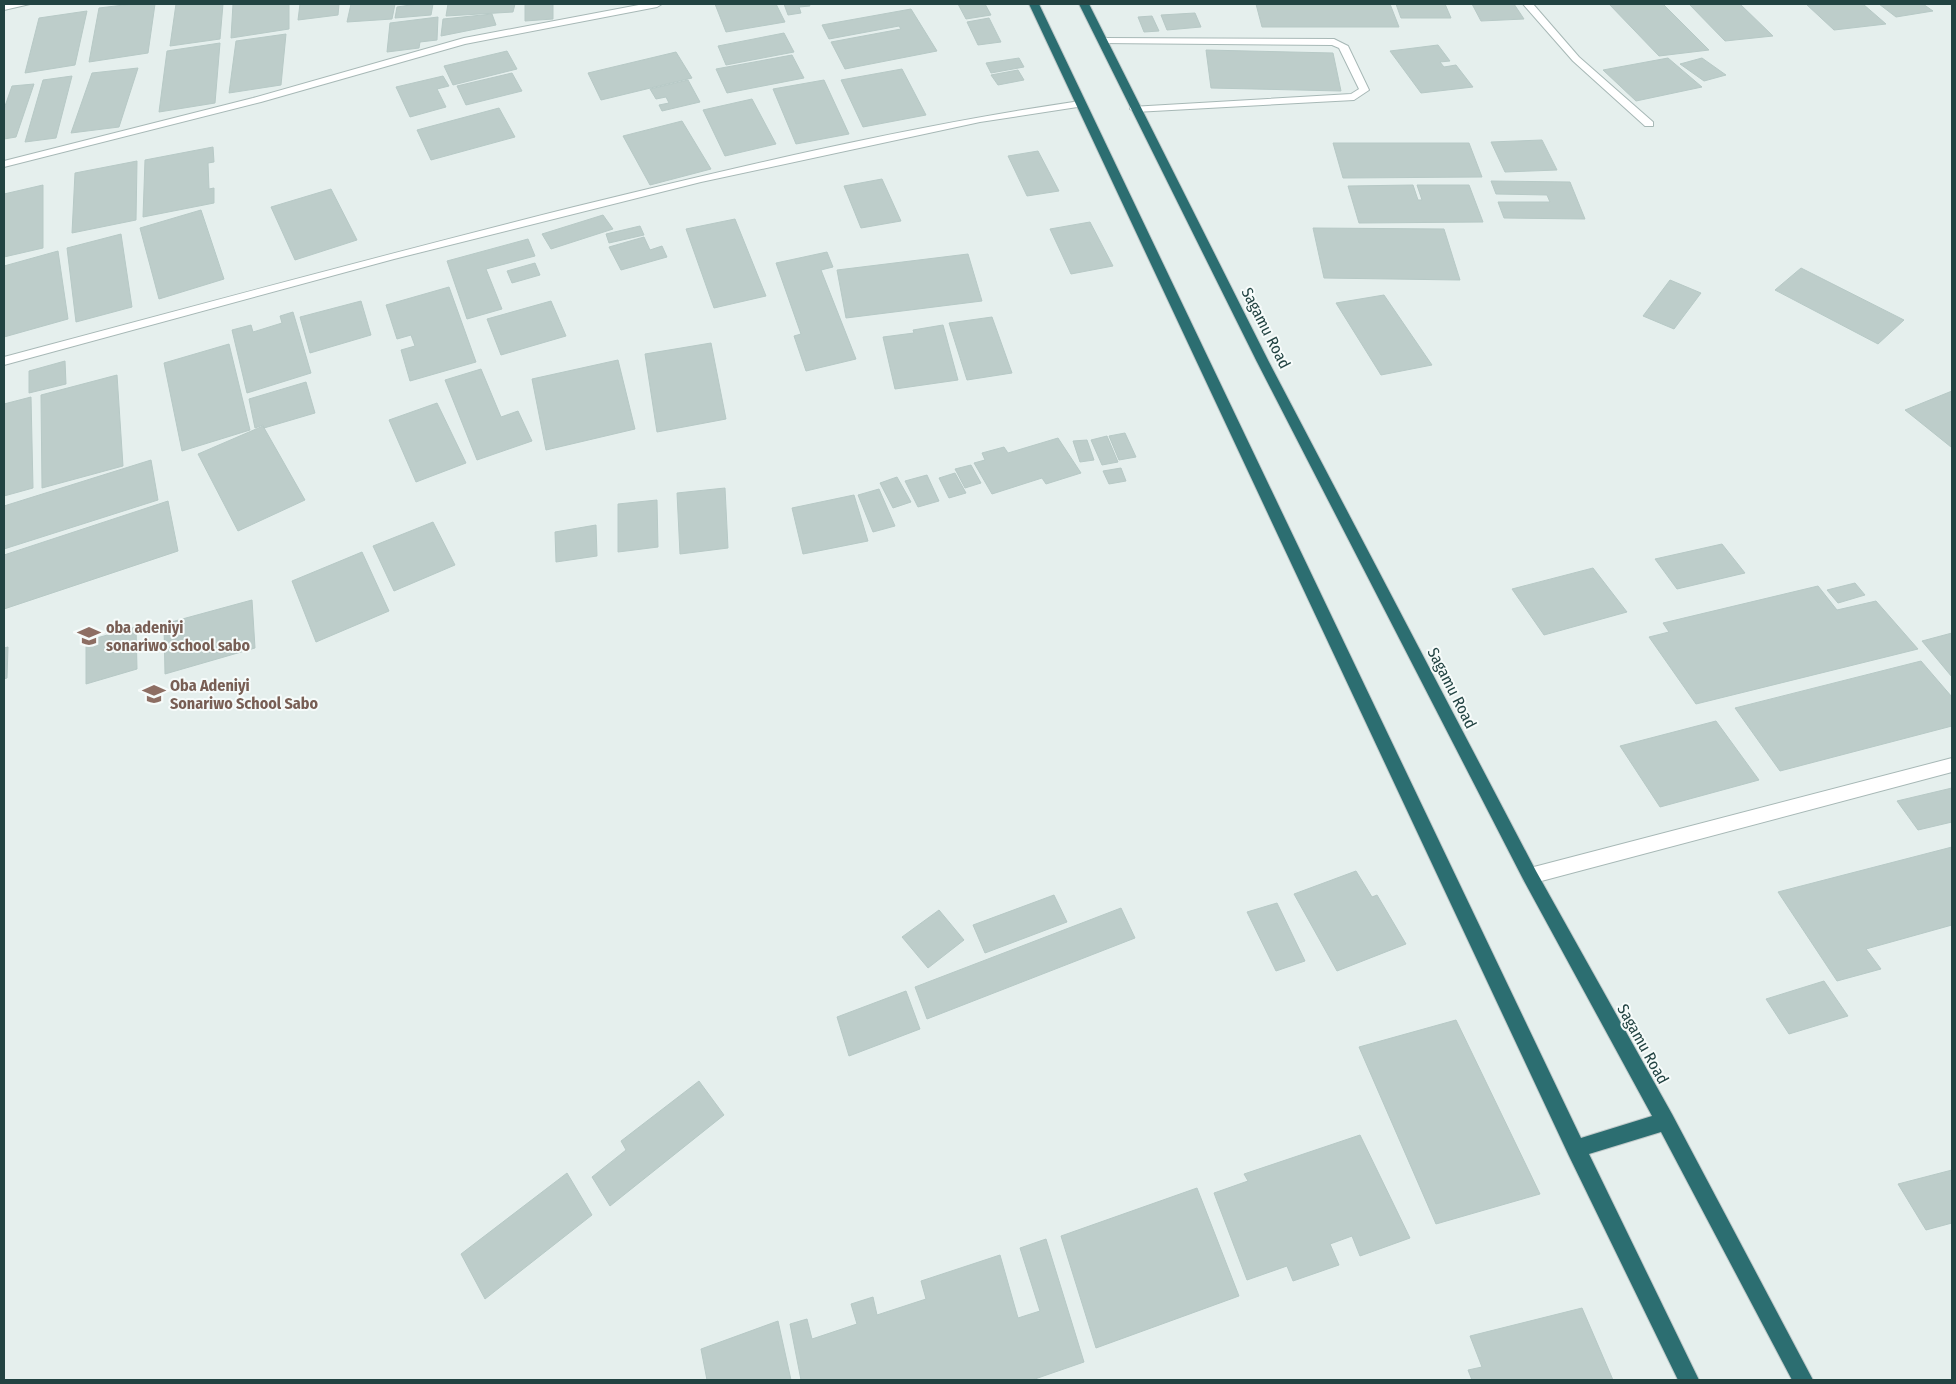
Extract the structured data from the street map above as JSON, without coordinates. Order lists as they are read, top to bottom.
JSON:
{
  "streets": {
    "highway": ["Sagamu Road"]
  },
  "places": {
    "school or university": ["oba adeniyi sonariwo school sabo", "Oba Adeniyi Sonariwo School Sabo"]
  }
}
